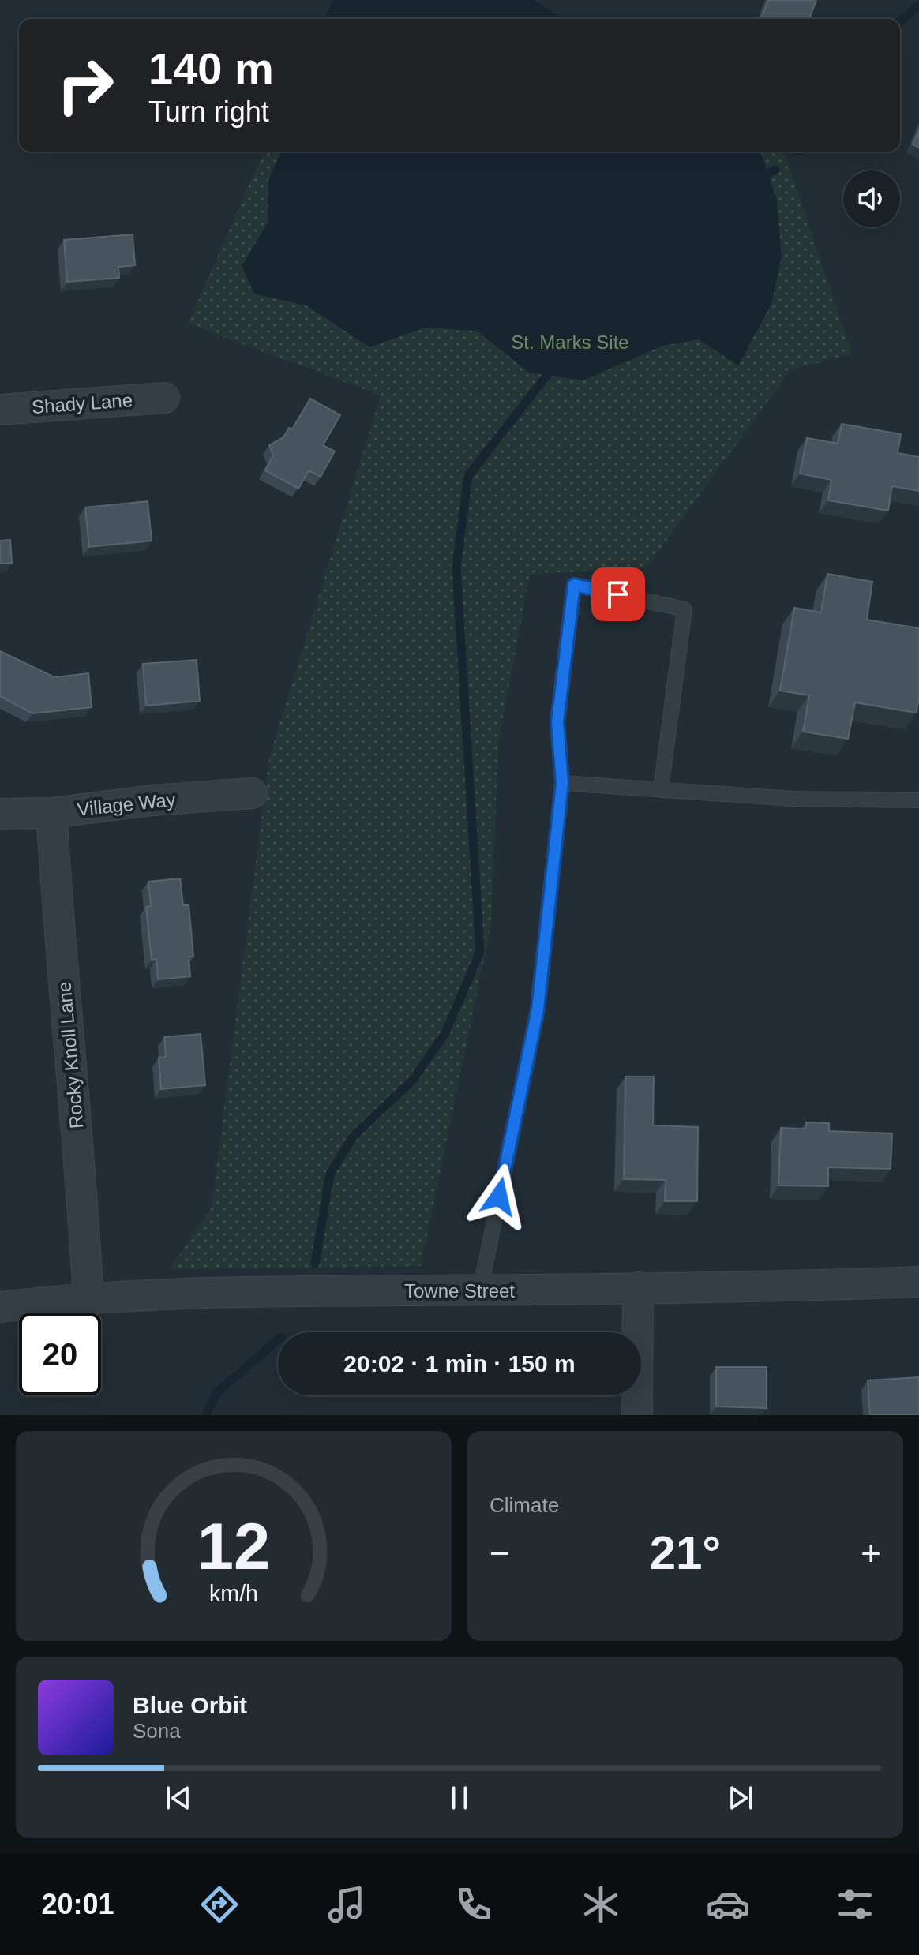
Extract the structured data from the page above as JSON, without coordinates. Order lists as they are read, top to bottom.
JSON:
{
  "streets": {
    "street": [
      "Shady Lane",
      "Village Way",
      "Rocky Knoll Lane",
      "Towne Street"
    ]
  },
  "crossings": [
    ["Village Way", "Rocky Knoll Lane"],
    ["Rocky Knoll Lane", "Towne Street"]
  ],
  "parks": ["St. Marks Site"],
  "page": {
    "turn": ["140 m", "Turn right"],
    "limit": "20",
    "trip": "20:02 · 1 min · 150 m",
    "tile": "Climate",
    "heat": ["−", "21°", "+"],
    "song": ["Blue Orbit", "Sona"],
    "tabs": "20:01",
    "gauge": ["12", "km/h"]
  }
}
